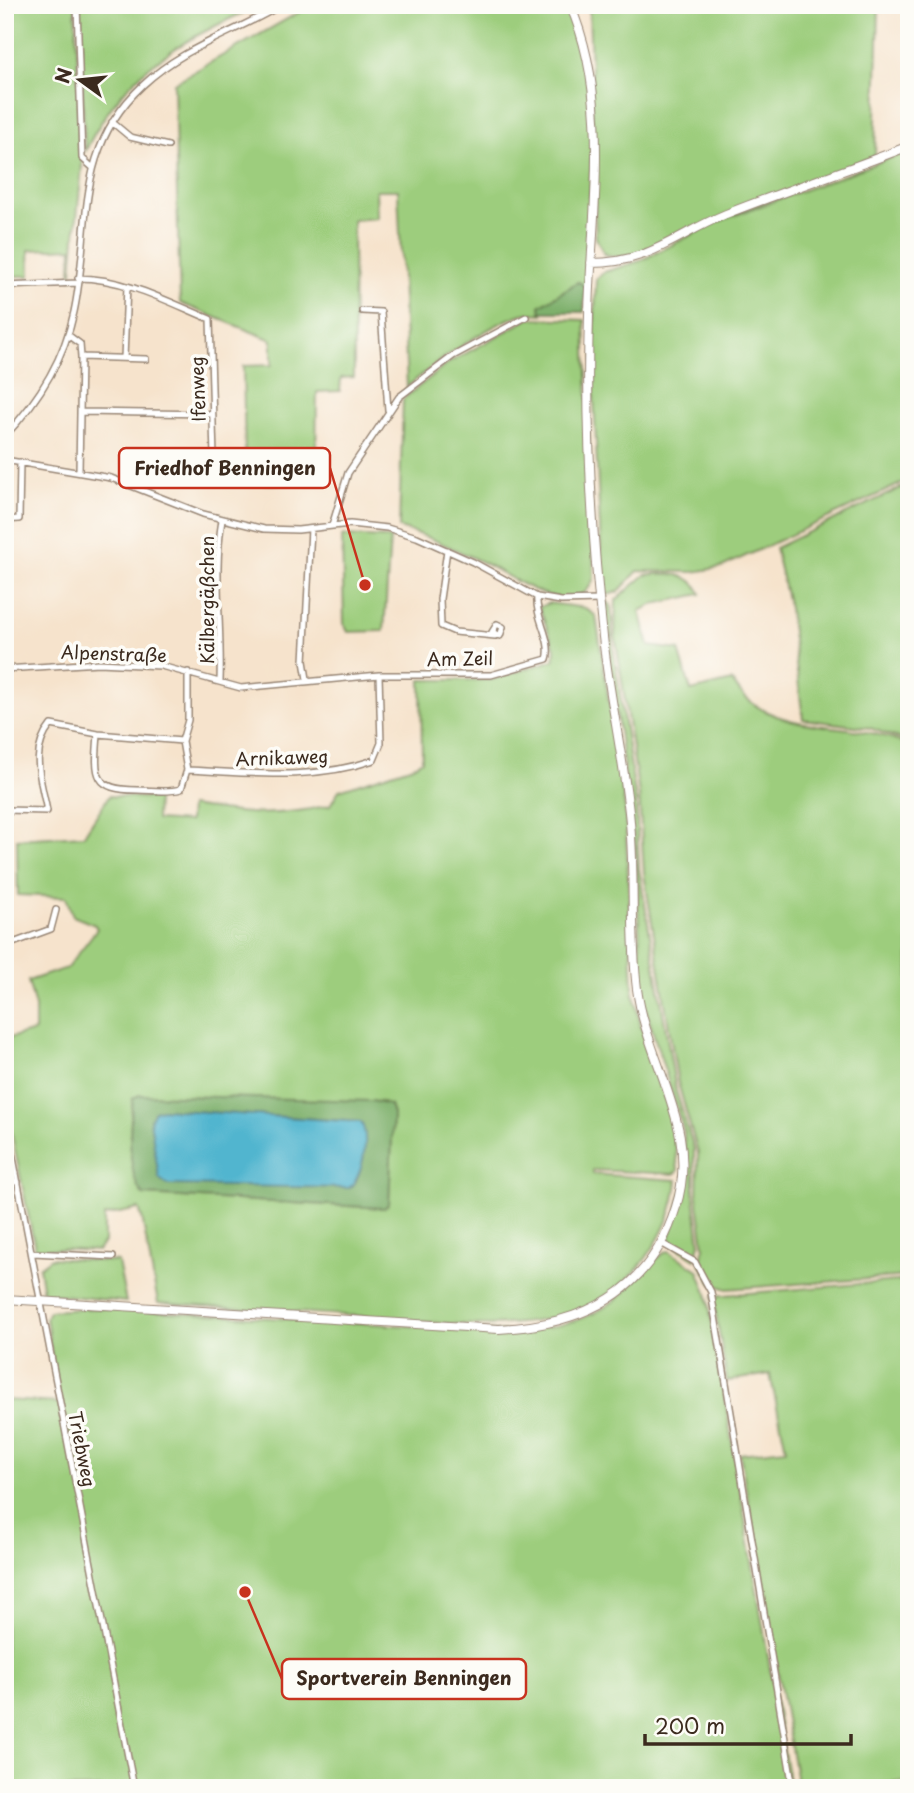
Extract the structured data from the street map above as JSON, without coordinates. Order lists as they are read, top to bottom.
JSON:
{
  "streets": {
    "street": [
      "Ifenweg",
      "Kälbergäßchen",
      "Alpenstraße",
      "Am Zeil",
      "Arnikaweg",
      "Triebweg"
    ]
  },
  "crossings": [
    ["Kälbergäßchen", "Alpenstraße"],
    ["Kälbergäßchen", "Am Zeil"],
    ["Alpenstraße", "Am Zeil"],
    ["Am Zeil", "Arnikaweg"]
  ],
  "places": ["Friedhof Benningen", "Sportverein Benningen"],
  "scale_bar": "200 m",
  "north": "left"
}
